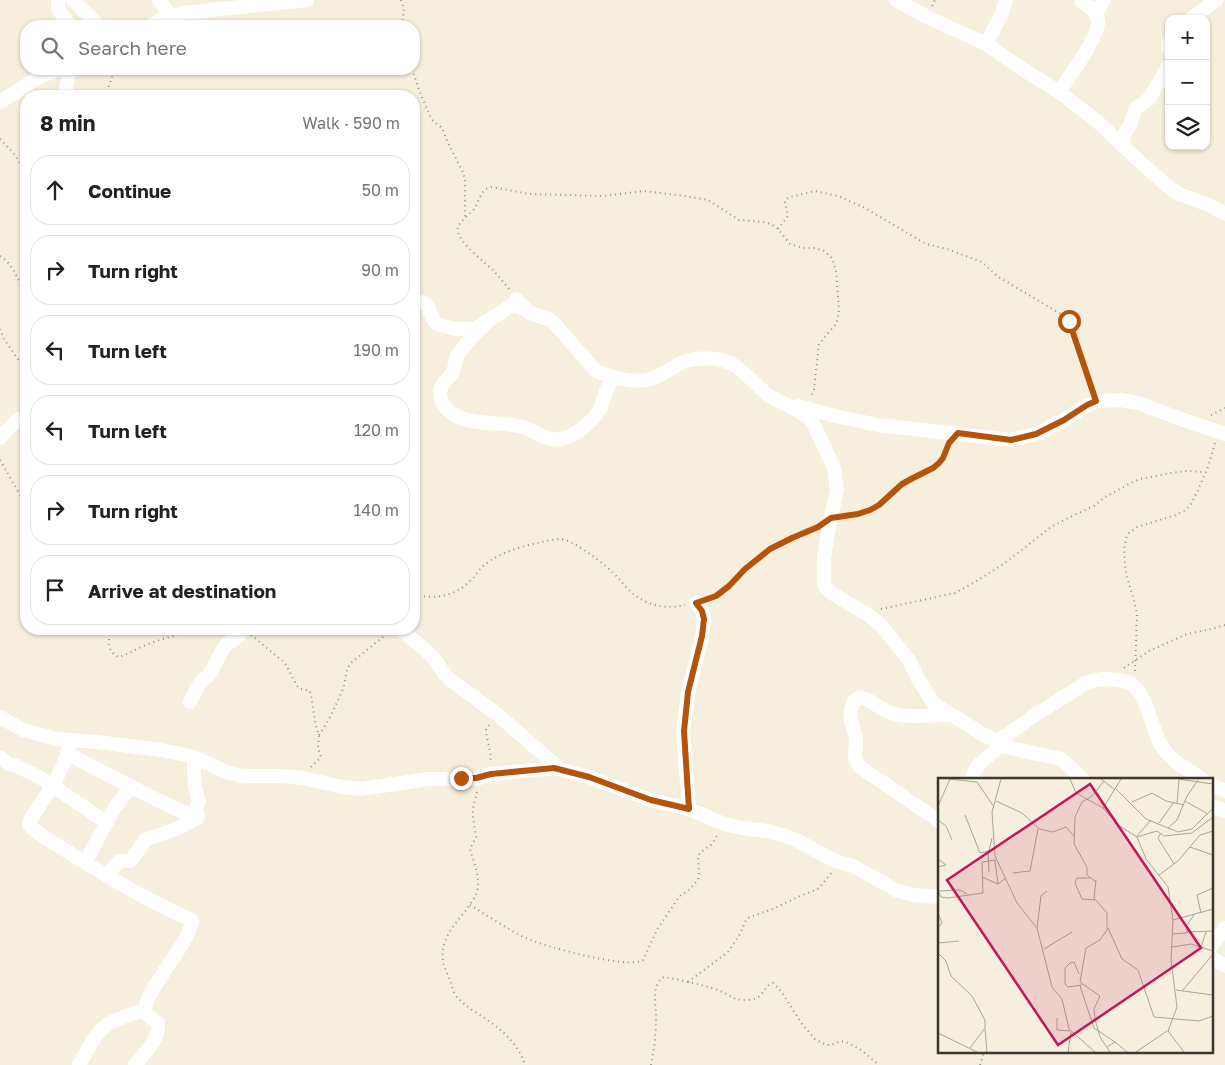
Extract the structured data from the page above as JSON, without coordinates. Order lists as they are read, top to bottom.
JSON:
{
  "page": {
    "map_buttons": ["+", "−"],
    "search": "Search here",
    "heading": ["8 min", "Walk · 590 m"],
    "list": [
      ["Continue", "50 m"],
      ["Turn right", "90 m"],
      ["Turn left", "190 m"],
      ["Turn left", "120 m"],
      ["Turn right", "140 m"],
      "Arrive at destination"
    ]
  }
}
